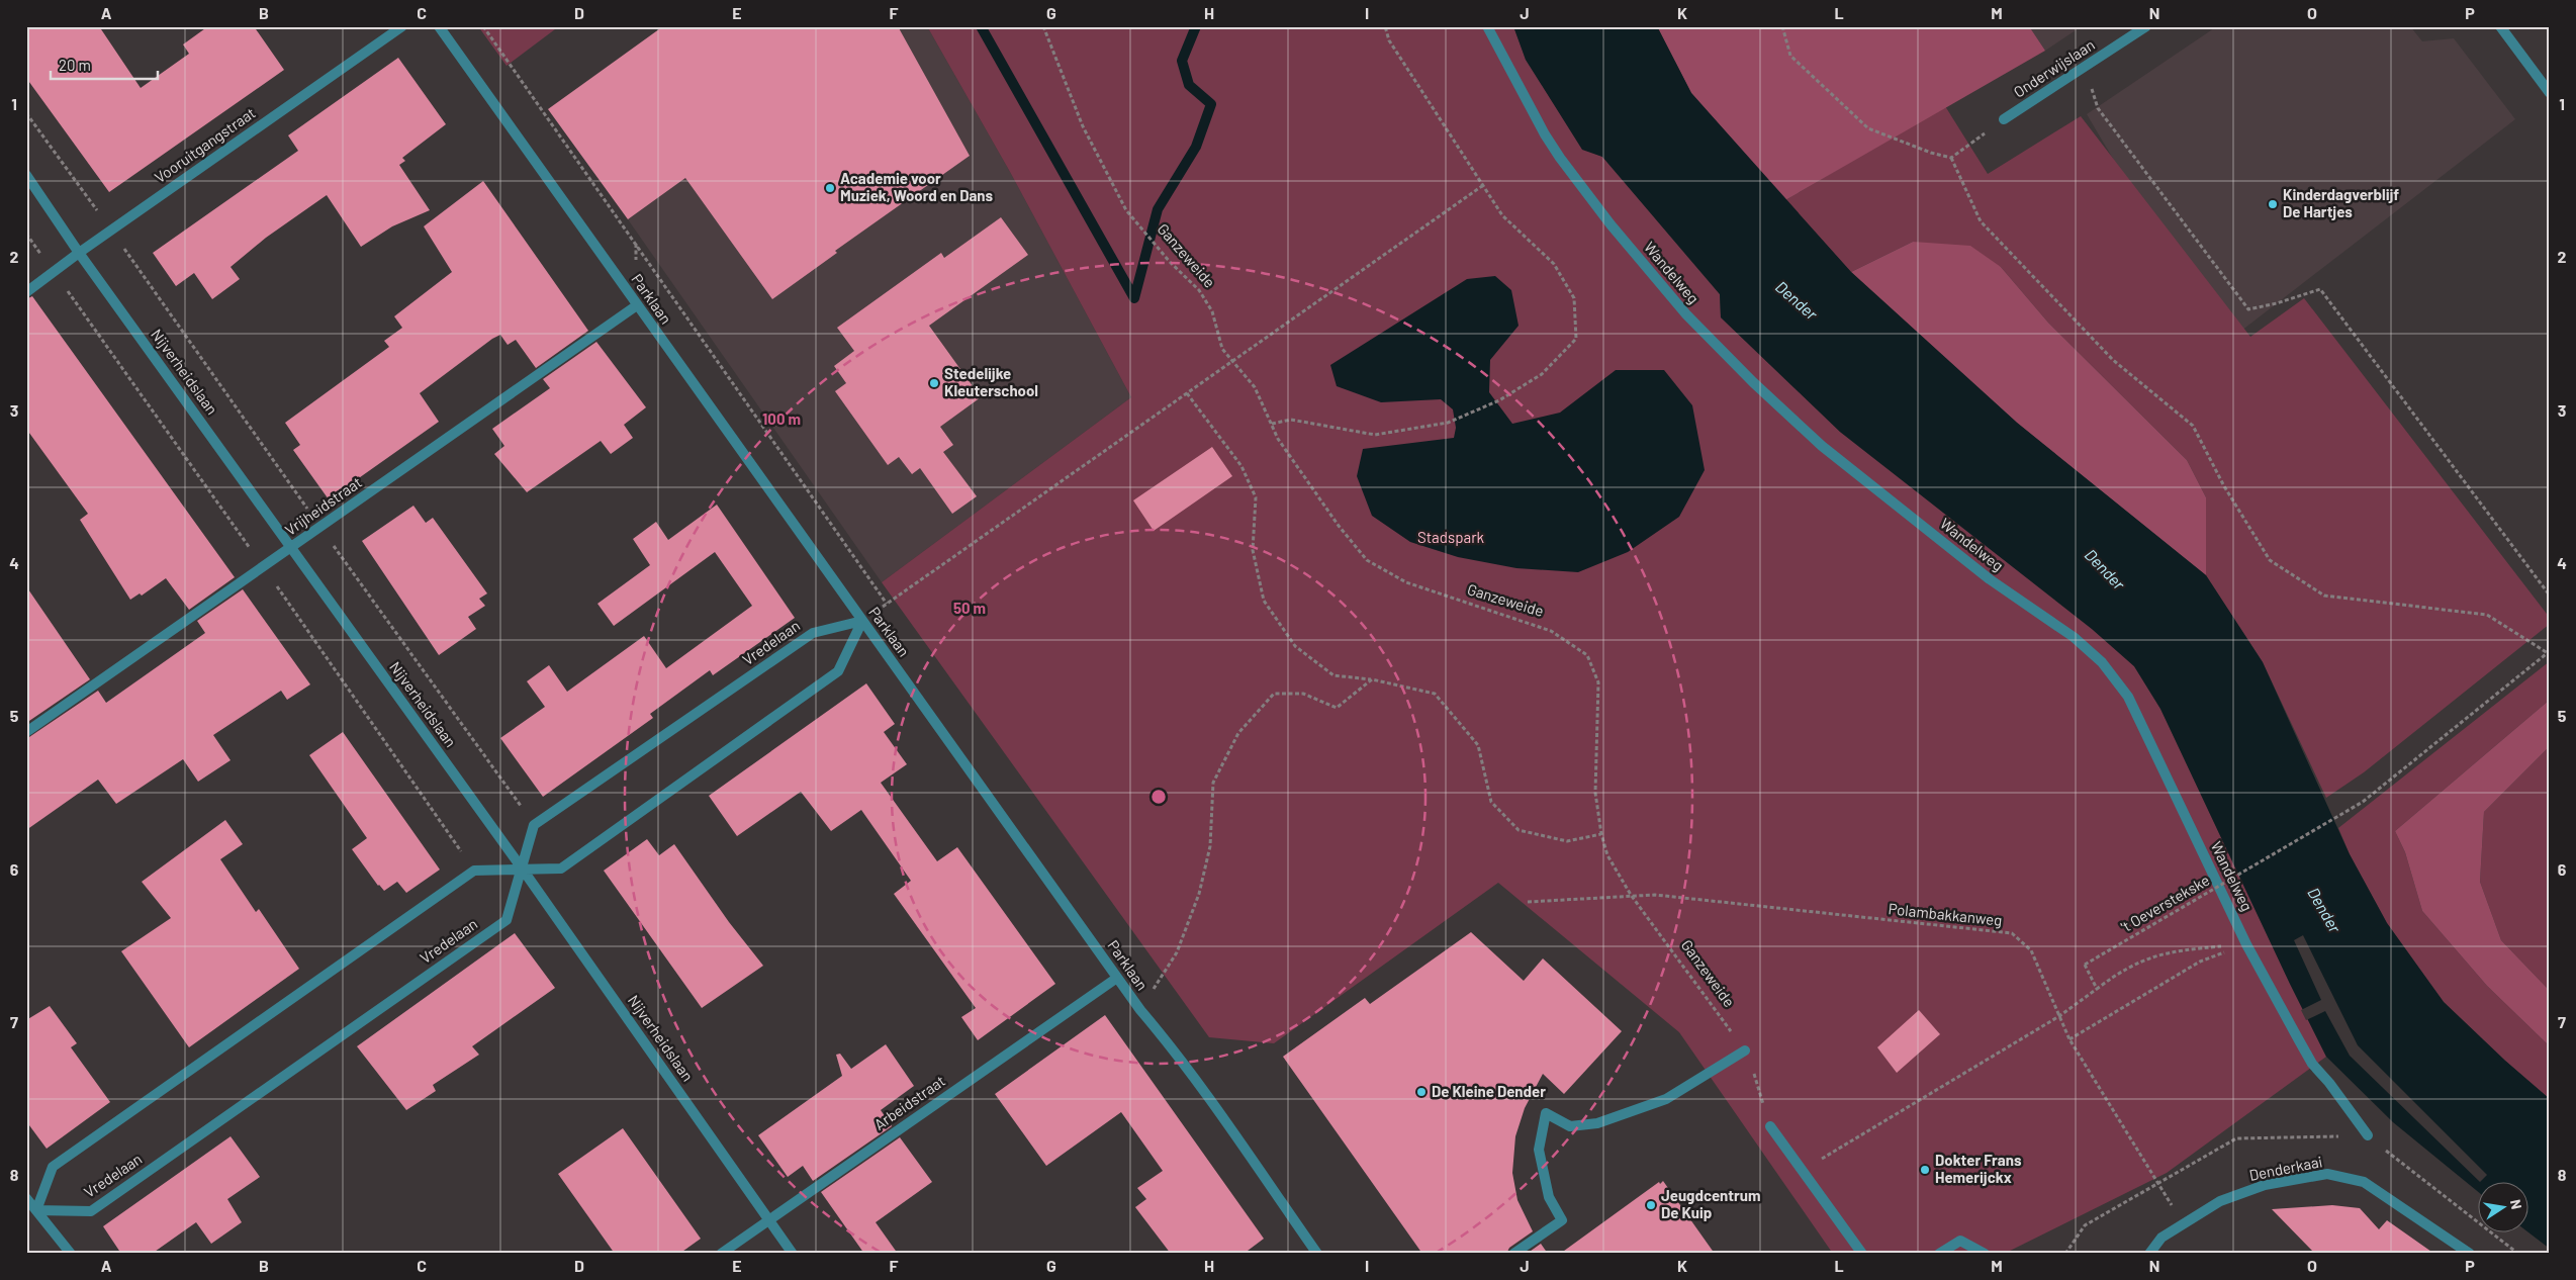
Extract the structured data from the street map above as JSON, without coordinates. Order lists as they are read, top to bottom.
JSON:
{
  "streets": {
    "street": [
      "Onderwijslaan",
      "Vooruitgangstraat",
      "Wandelweg",
      "Parklaan",
      "Nijverheidslaan",
      "Vrijheidstraat",
      "Vredelaan",
      "Arbeidstraat",
      "Denderkaai"
    ],
    "path": ["Ganzeweide", "'t Oeverstekske", "Polambakkanweg"]
  },
  "crossings": [
    ["Vooruitgangstraat", "Nijverheidslaan"],
    ["Ganzeweide", "Polambakkanweg"],
    ["Parklaan", "Vrijheidstraat"],
    ["Parklaan", "Vredelaan"],
    ["Parklaan", "Arbeidstraat"],
    ["Nijverheidslaan", "Vrijheidstraat"],
    ["Nijverheidslaan", "Vredelaan"],
    ["Nijverheidslaan", "Arbeidstraat"],
    ["Polambakkanweg", "Denderkaai"]
  ],
  "water": ["Dender"],
  "parks": ["Stadspark"],
  "places": [
    "Academie voor Muziek, Woord en Dans",
    "Kinderdagverblijf De Hartjes",
    "Stedelijke Kleuterschool",
    "De Kleine Dender",
    "Dokter Frans Hemerijckx",
    "Jeugdcentrum De Kuip"
  ],
  "scale_bar": "20 m",
  "north": "right",
  "grid": {
    "columns": [
      "A",
      "B",
      "C",
      "D",
      "E",
      "F",
      "G",
      "H",
      "I",
      "J",
      "K",
      "L",
      "M",
      "N",
      "O",
      "P"
    ],
    "rows": [
      "1",
      "2",
      "3",
      "4",
      "5",
      "6",
      "7",
      "8"
    ]
  },
  "rings": ["100 m", "50 m"]
}
